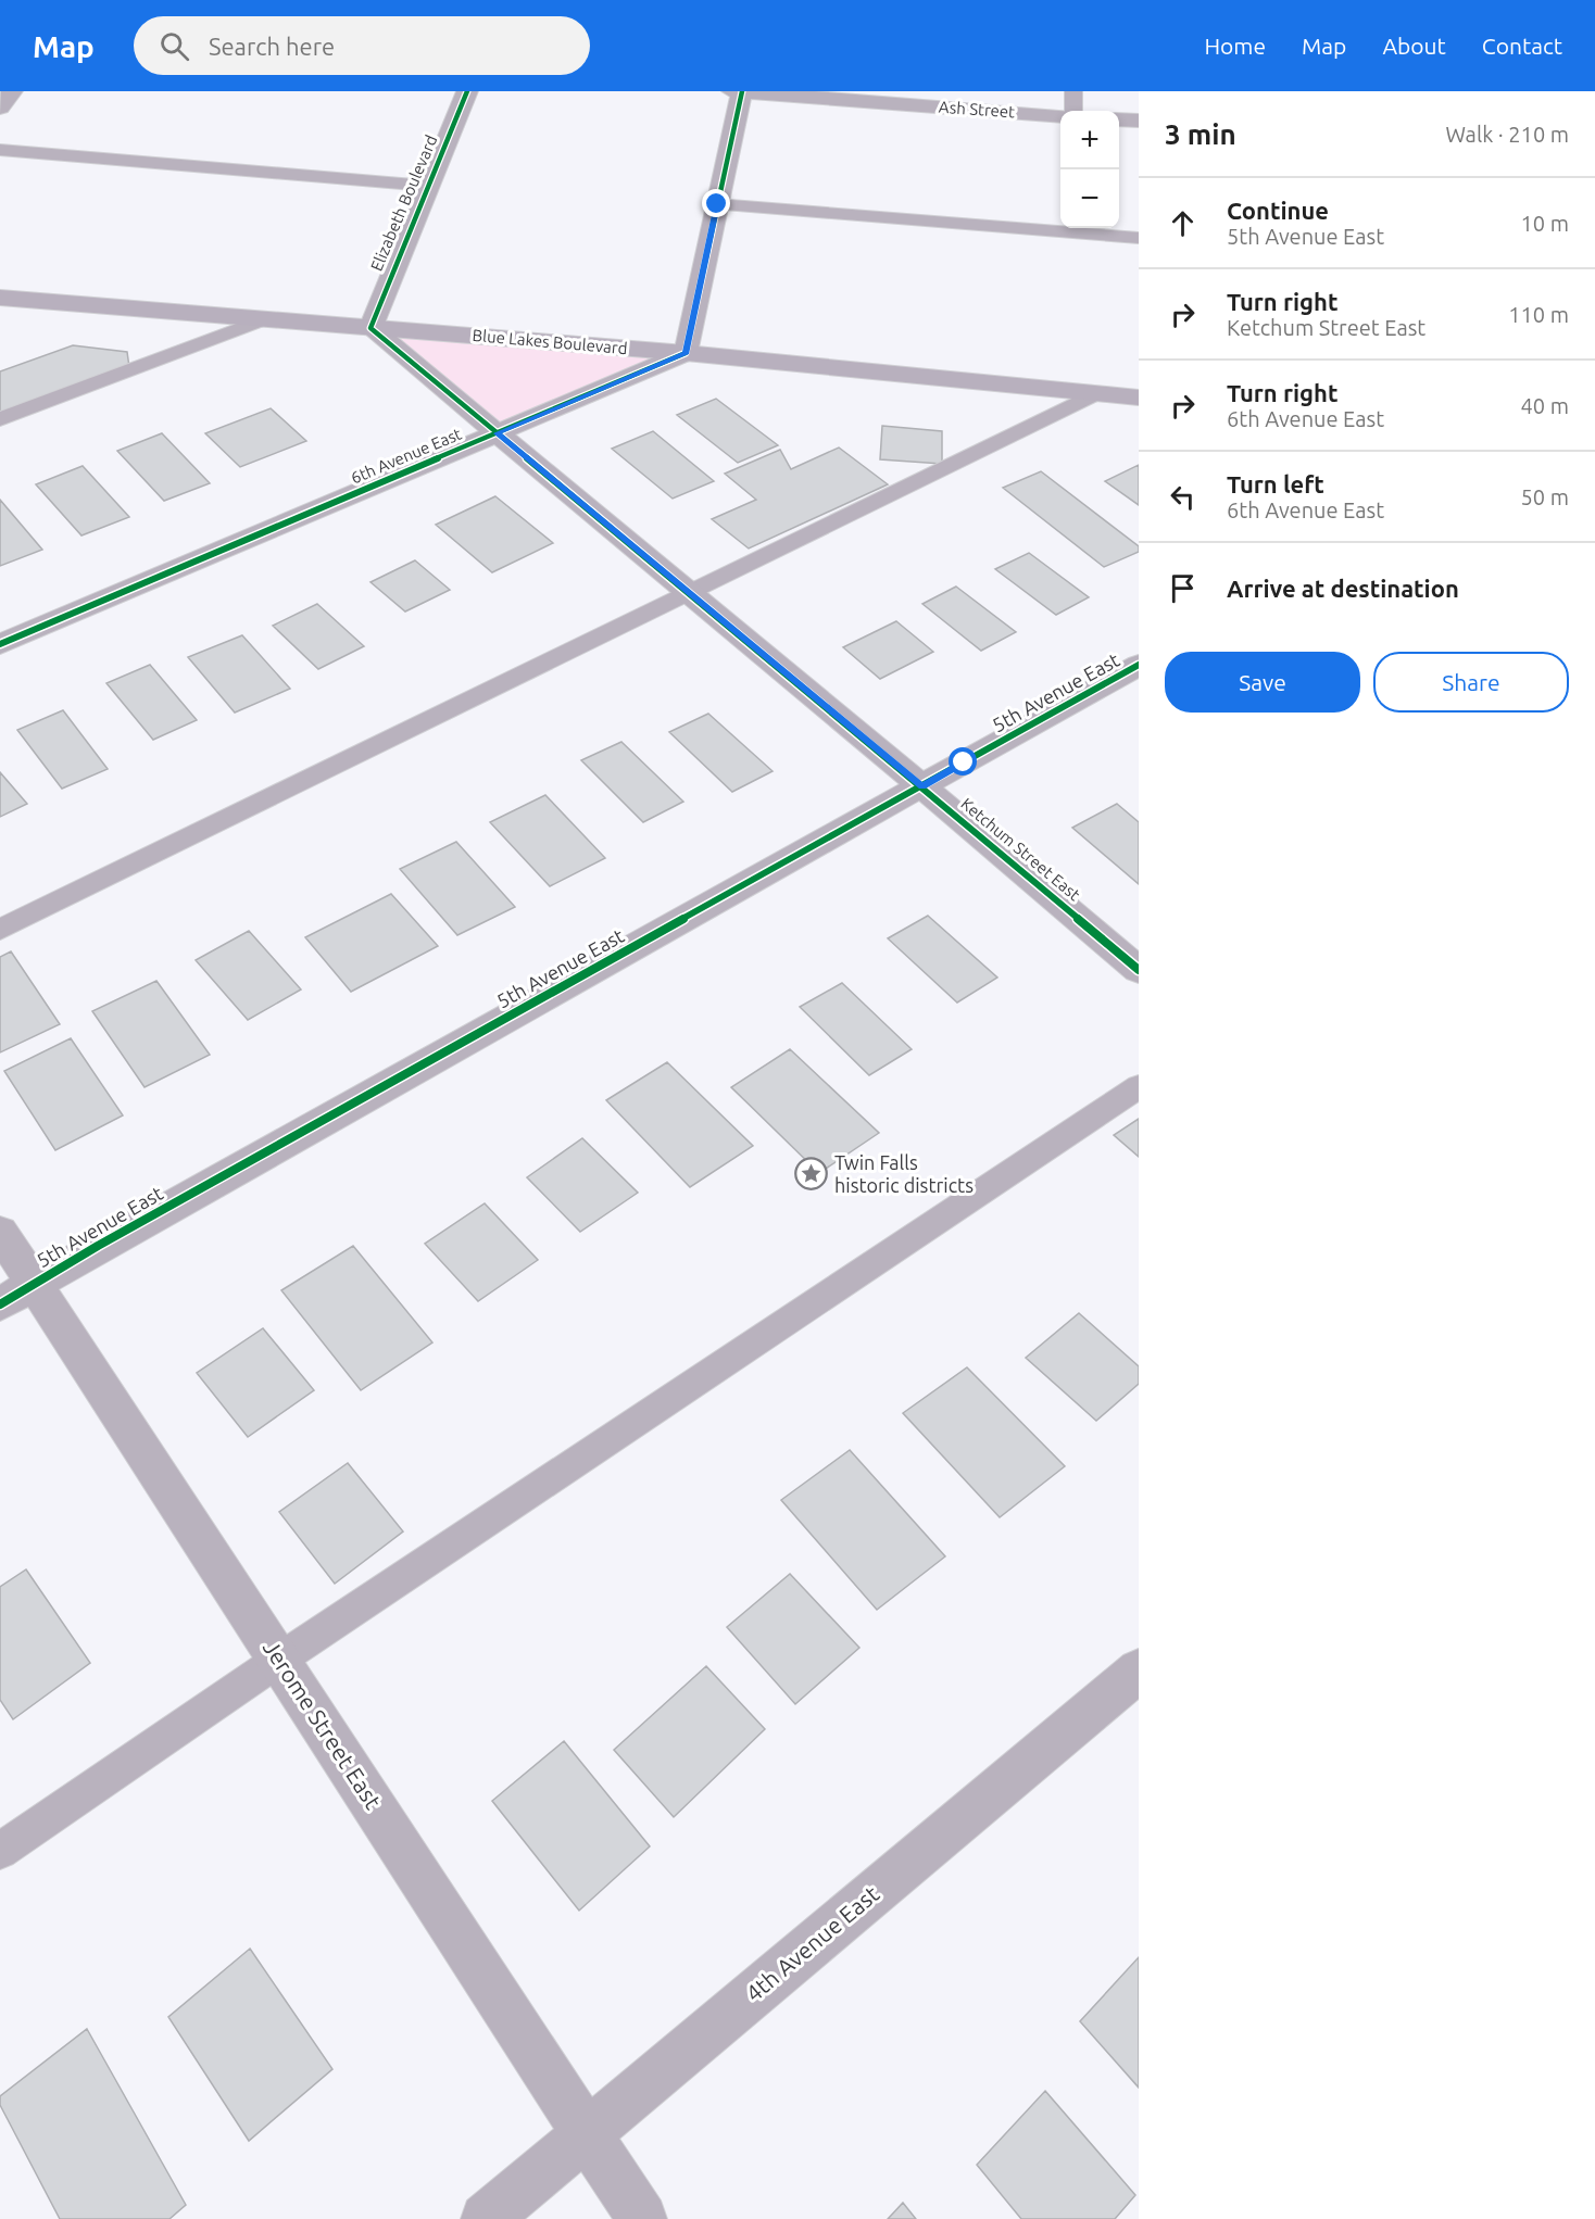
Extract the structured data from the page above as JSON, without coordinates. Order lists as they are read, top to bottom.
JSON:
{
  "streets": {
    "main road": ["Blue Lakes Boulevard"],
    "street": [
      "Ash Street",
      "Elizabeth Boulevard",
      "6th Avenue East",
      "5th Avenue East",
      "Ketchum Street East",
      "Jerome Street East",
      "4th Avenue East"
    ]
  },
  "crossings": [
    ["Elizabeth Boulevard", "Blue Lakes Boulevard"],
    ["Elizabeth Boulevard", "Ketchum Street East"],
    ["Blue Lakes Boulevard", "6th Avenue East"],
    ["Blue Lakes Boulevard", "Ketchum Street East"],
    ["6th Avenue East", "Ketchum Street East"],
    ["5th Avenue East", "Ketchum Street East"],
    ["5th Avenue East", "Jerome Street East"],
    ["Jerome Street East", "4th Avenue East"]
  ],
  "places": {
    "place": ["Twin Falls historic districts"]
  },
  "page": {
    "header": "Map",
    "search": "Search here",
    "nav": [
      "Home",
      "Map",
      "About",
      "Contact"
    ],
    "heading": ["3 min", "Walk · 210 m"],
    "map_buttons": ["+", "−"],
    "list": [
      ["Continue", "5th Avenue East", "10 m"],
      ["Turn right", "Ketchum Street East", "110 m"],
      ["Turn right", "6th Avenue East", "40 m"],
      ["Turn left", "6th Avenue East", "50 m"],
      "Arrive at destination"
    ],
    "buttons": ["Save", "Share"]
  }
}
